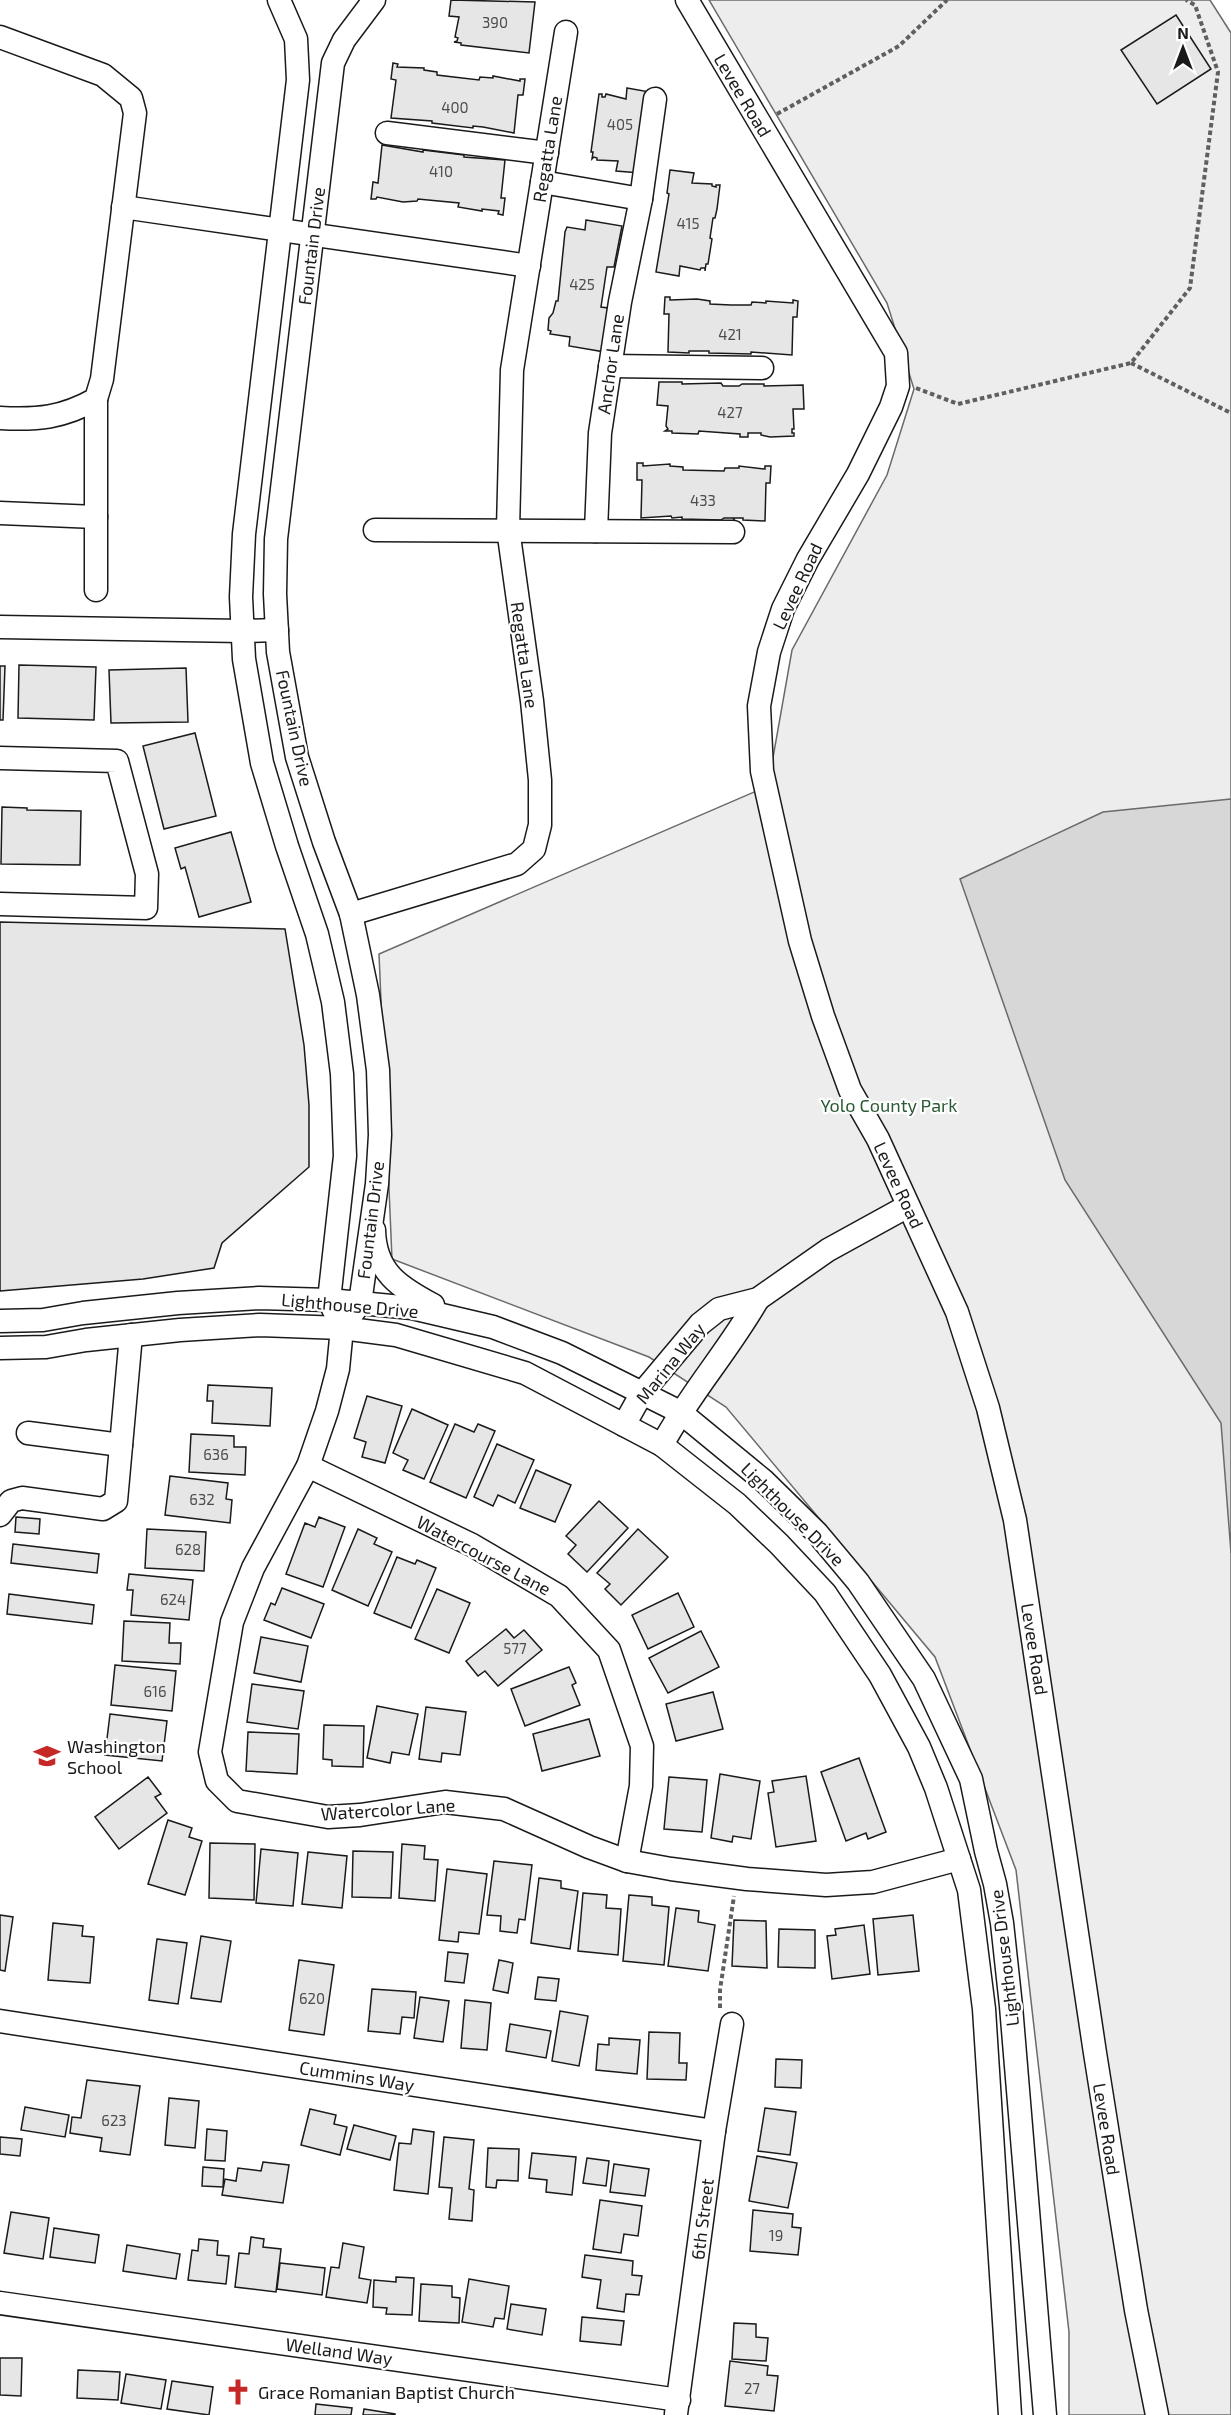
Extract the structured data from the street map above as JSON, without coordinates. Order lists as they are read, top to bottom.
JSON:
{
  "streets": {
    "street": [
      "Levee Road",
      "Regatta Lane",
      "Fountain Drive",
      "Anchor Lane",
      "Lighthouse Drive",
      "Marina Way",
      "Watercourse Lane",
      "Watercolor Lane",
      "Cummins Way",
      "6th Street",
      "Welland Way"
    ]
  },
  "crossings": [
    ["Levee Road", "Marina Way"],
    ["Regatta Lane", "Fountain Drive"],
    ["Fountain Drive", "Lighthouse Drive"],
    ["Fountain Drive", "Watercolor Lane"],
    ["Lighthouse Drive", "Marina Way"],
    ["Lighthouse Drive", "Watercolor Lane"],
    ["Watercourse Lane", "Watercolor Lane"],
    ["Cummins Way", "6th Street"],
    ["6th Street", "Welland Way"]
  ],
  "parks": ["Yolo County Park"],
  "places": {
    "school or university": ["Washington School"],
    "church": ["Grace Romanian Baptist Church"]
  },
  "house_numbers": [
    "390",
    "400",
    "405",
    "410",
    "415",
    "425",
    "421",
    "427",
    "433",
    "636",
    "632",
    "628",
    "624",
    "577",
    "616",
    "620",
    "623",
    "19",
    "27"
  ],
  "north": "top"
}
